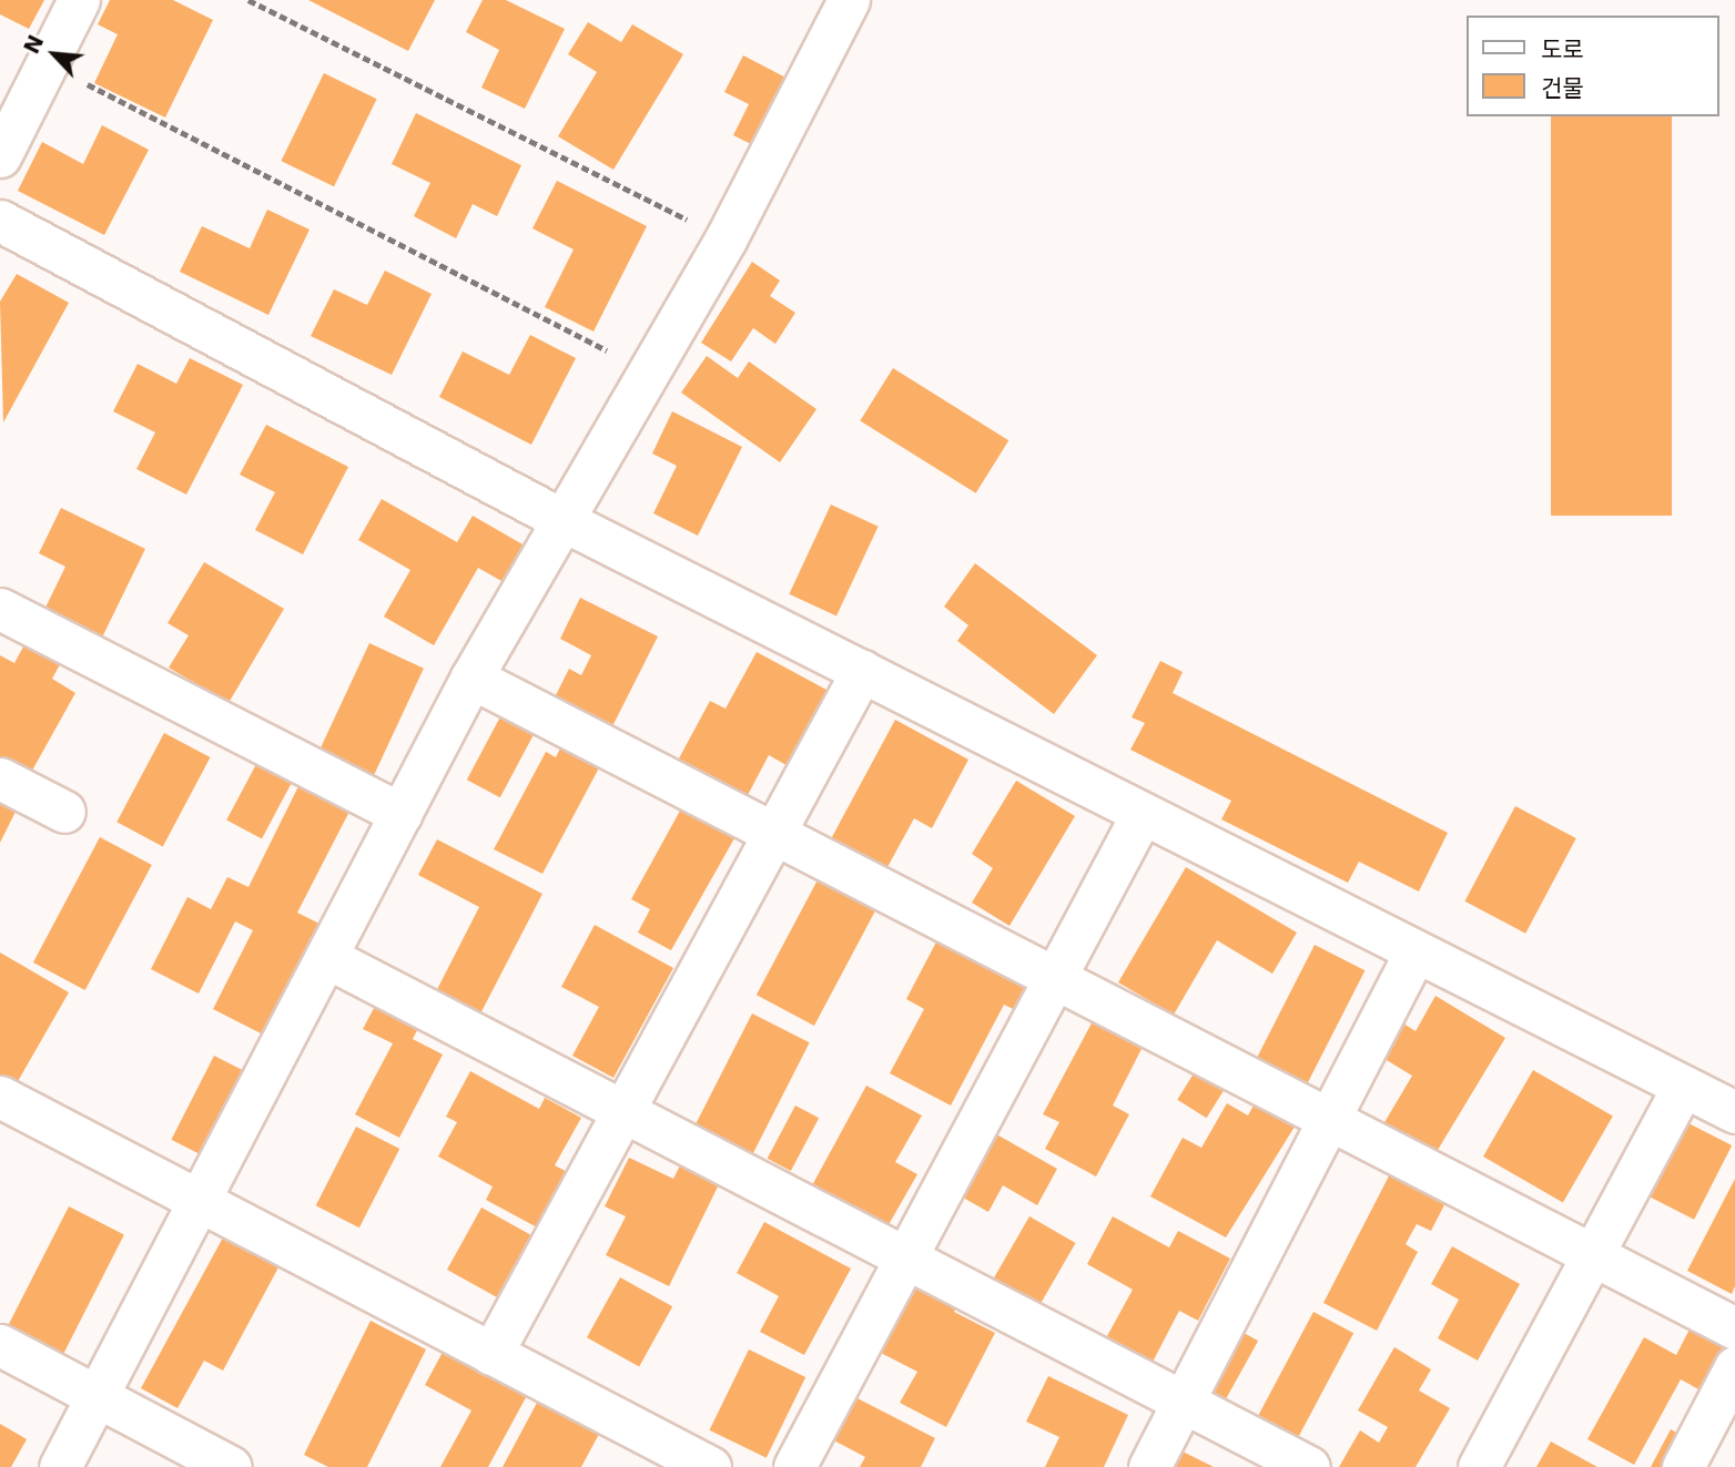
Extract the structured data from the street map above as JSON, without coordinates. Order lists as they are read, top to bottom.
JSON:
{
  "legend": ["도로", "건물"],
  "north": "top left"
}
